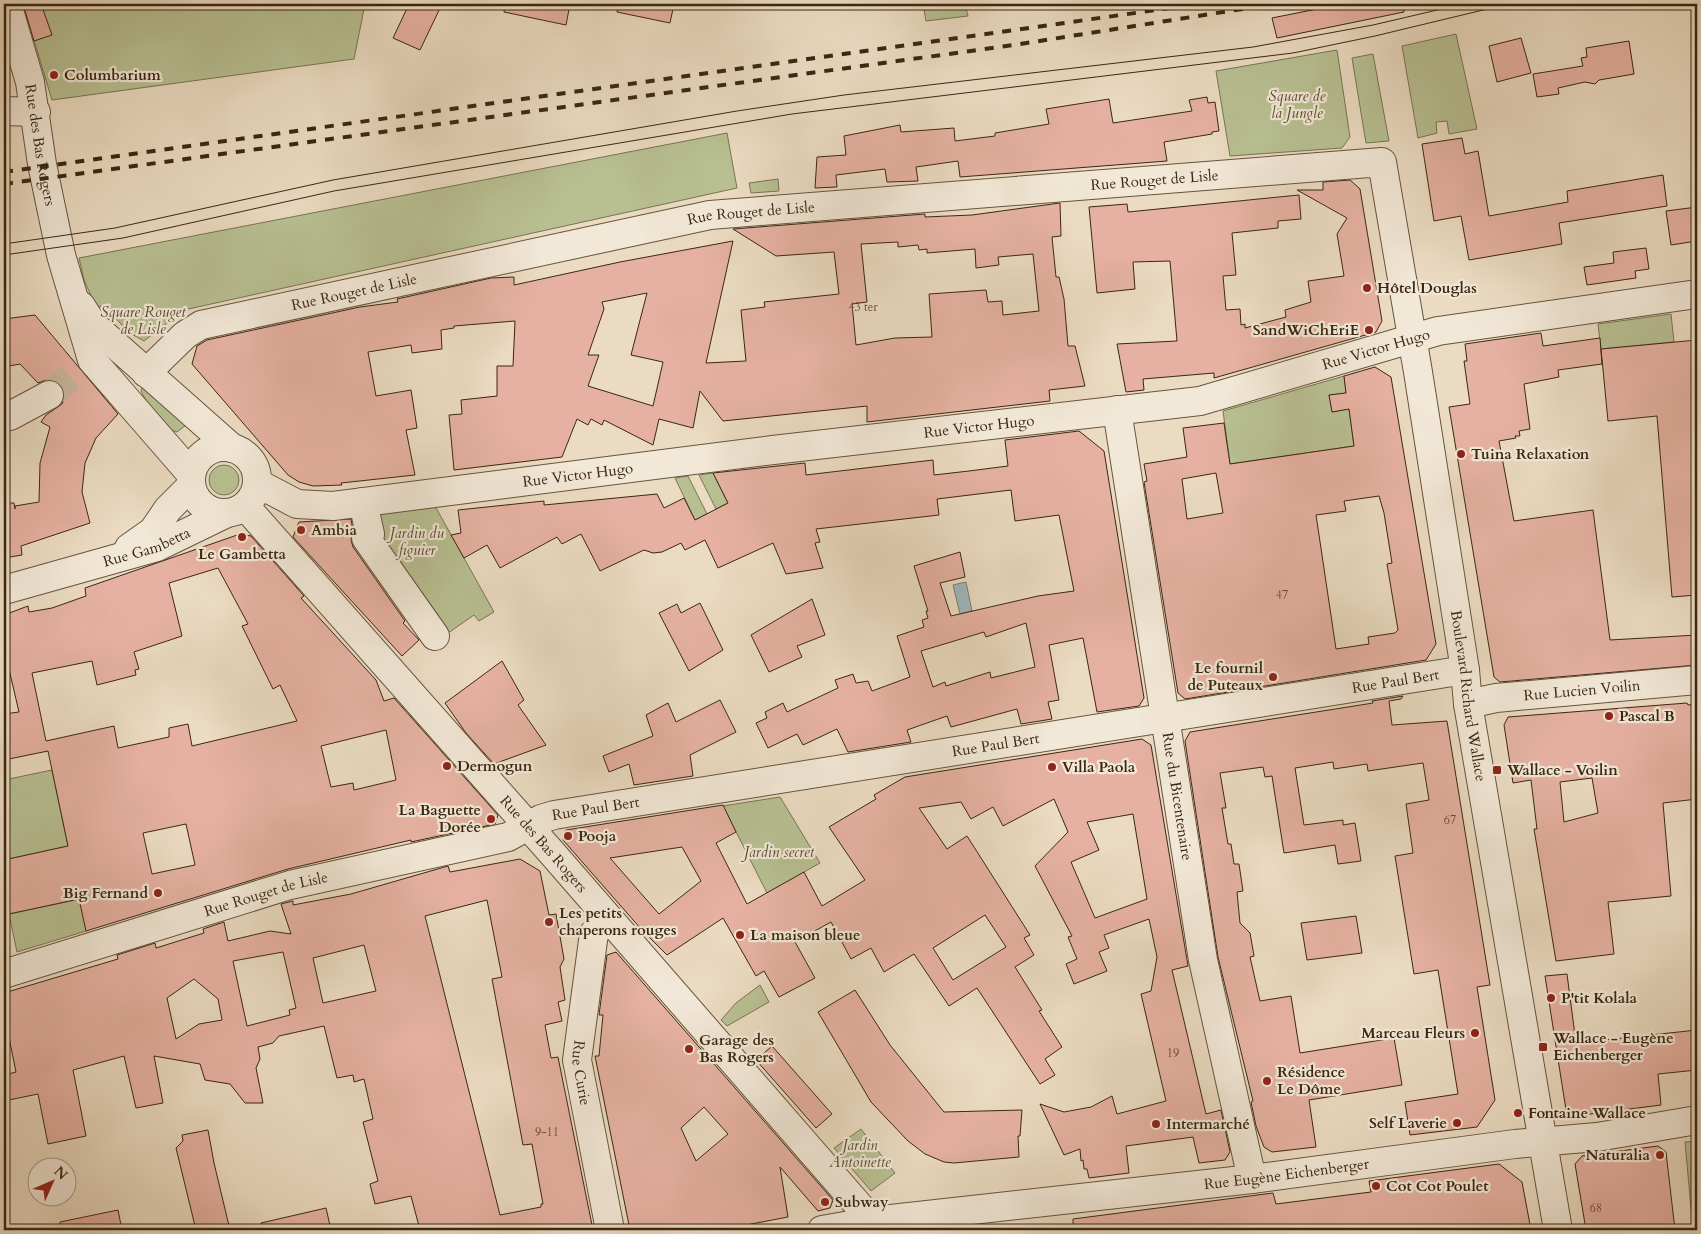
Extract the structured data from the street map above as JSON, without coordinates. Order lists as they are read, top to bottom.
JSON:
{
  "streets": {
    "street": [
      "Rue des Bas Rogers",
      "Rue Rouget de Lisle",
      "Rue Victor Hugo",
      "Rue Gambetta",
      "Rue Paul Bert",
      "Rue Lucien Voilin",
      "Boulevard Richard Wallace",
      "Rue du Bicentenaire",
      "Rue Curie",
      "Rue Eugène Eichenberger"
    ]
  },
  "crossings": [
    ["Rue des Bas Rogers", "Rue Rouget de Lisle"],
    ["Rue des Bas Rogers", "Rue Victor Hugo"],
    ["Rue des Bas Rogers", "Rue Gambetta"],
    ["Rue des Bas Rogers", "Rue Paul Bert"],
    ["Rue des Bas Rogers", "Rue Curie"],
    ["Rue des Bas Rogers", "Rue Eugène Eichenberger"],
    ["Rue Rouget de Lisle", "Rue Paul Bert"],
    ["Rue Rouget de Lisle", "Boulevard Richard Wallace"],
    ["Rue Victor Hugo", "Rue Gambetta"],
    ["Rue Victor Hugo", "Boulevard Richard Wallace"],
    ["Rue Victor Hugo", "Rue du Bicentenaire"],
    ["Rue Paul Bert", "Boulevard Richard Wallace"],
    ["Rue Paul Bert", "Rue du Bicentenaire"],
    ["Rue Lucien Voilin", "Boulevard Richard Wallace"],
    ["Boulevard Richard Wallace", "Rue Eugène Eichenberger"],
    ["Rue du Bicentenaire", "Rue Eugène Eichenberger"]
  ],
  "parks": [
    "Square de la Jungle",
    "Square Rouget de Lisle",
    "Jardin du figuier",
    "Jardin secret",
    "Jardin Antoinette"
  ],
  "places": {
    "other": [
      "Columbarium",
      "Hôtel Douglas",
      "SandWiChEriE",
      "Tuina Relaxation",
      "Ambia",
      "Le Gambetta",
      "Le fournil de Puteaux",
      "Pascal B",
      "Dermogun",
      "Villa Paola",
      "La Baguette Dorée",
      "Pooja",
      "Big Fernand",
      "Les petits chaperons rouges",
      "La maison bleue",
      "P'tit Kolala",
      "Marceau Fleurs",
      "Garage des Bas Rogers",
      "Résidence Le Dôme",
      "Fontaine Wallace",
      "Self Laverie",
      "Intermarché",
      "Naturalia",
      "Cot Cot Poulet",
      "Subway"
    ],
    "transit": ["Wallace - Voilin", "Wallace - Eugène Eichenberger"]
  },
  "house_numbers": [
    "43 ter",
    "47",
    "67",
    "19",
    "9-11",
    "68"
  ],
  "north": "top right"
}
